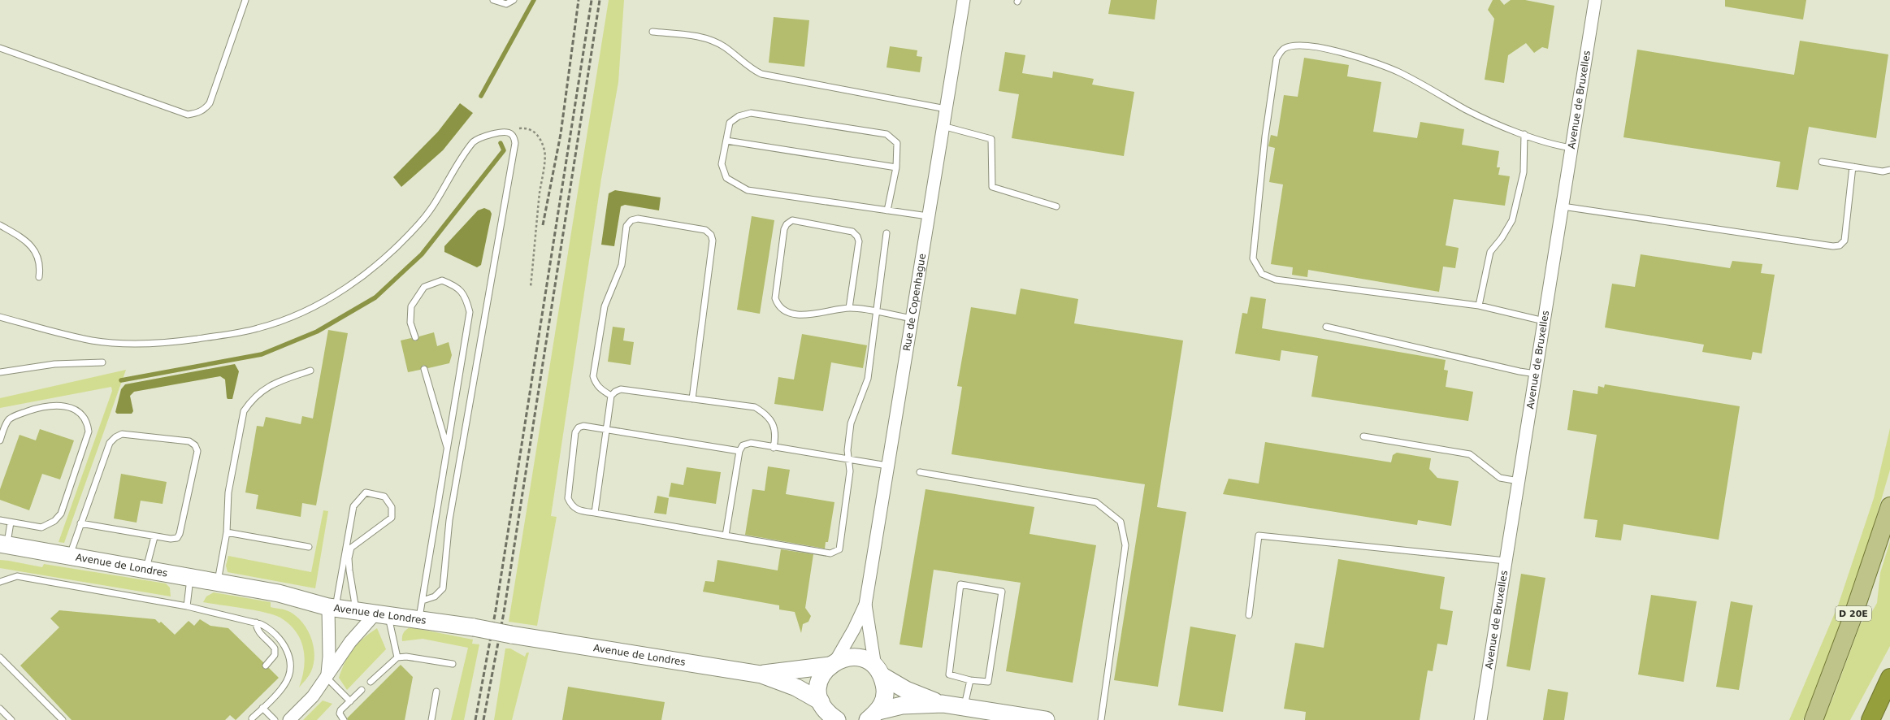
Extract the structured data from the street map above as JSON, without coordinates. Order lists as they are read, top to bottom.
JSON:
{
  "streets": {
    "main road": ["D 20E"],
    "street": ["Avenue de Bruxelles", "Rue de Copenhague", "Avenue de Londres"]
  },
  "crossings": [
    ["Rue de Copenhague", "Avenue de Londres"]
  ]
}
